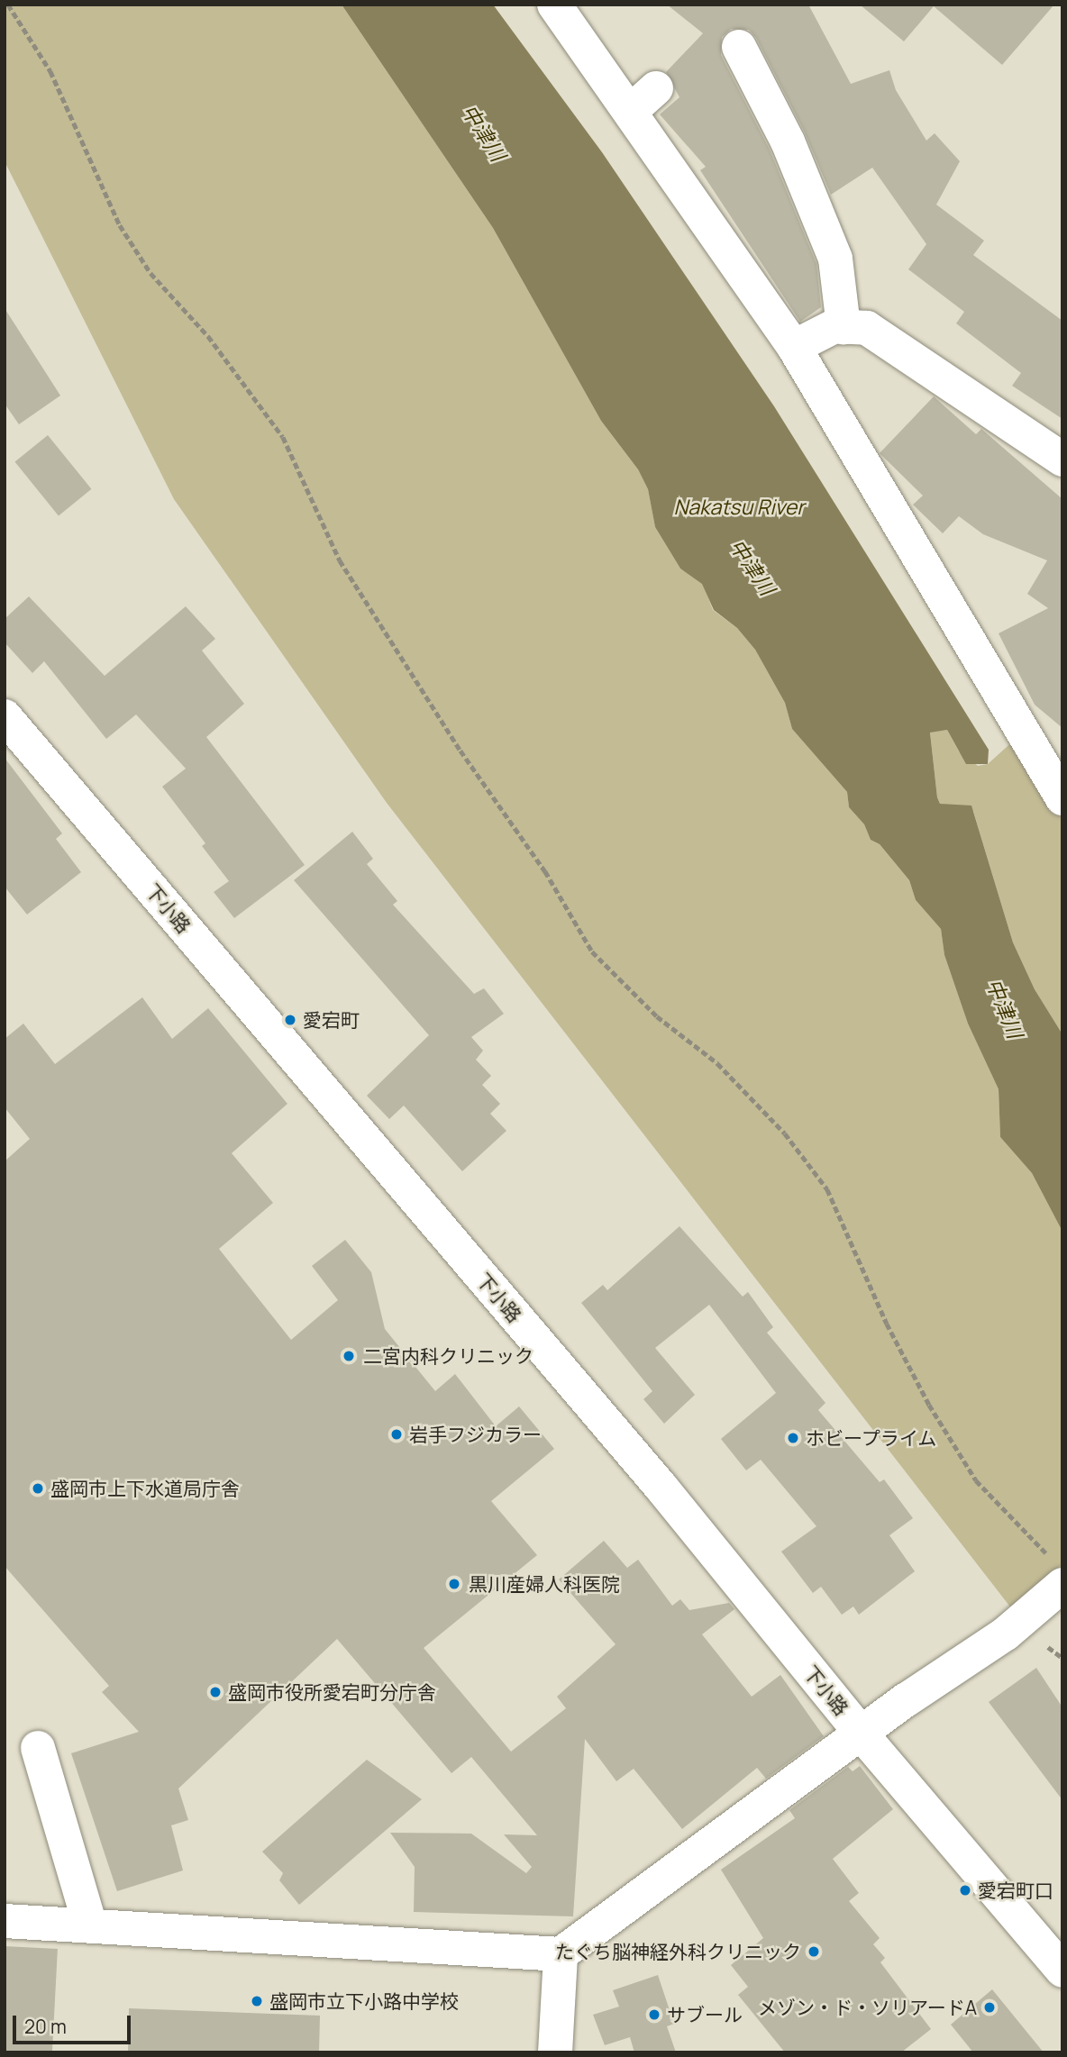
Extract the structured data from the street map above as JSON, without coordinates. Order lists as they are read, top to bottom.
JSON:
{
  "streets": {
    "street": ["下小路"]
  },
  "water": ["中津川", "Nakatsu River"],
  "places": [
    "愛宕町",
    "二宮内科クリニック",
    "岩手フジカラー",
    "ホビープライム",
    "盛岡市上下水道局庁舎",
    "黒川産婦人科医院",
    "盛岡市役所愛宕町分庁舎",
    "愛宕町口",
    "たぐち脳神経外科クリニック",
    "盛岡市立下小路中学校",
    "メゾン・ド・ソリアードA",
    "サブール"
  ],
  "scale_bar": "20 m"
}
